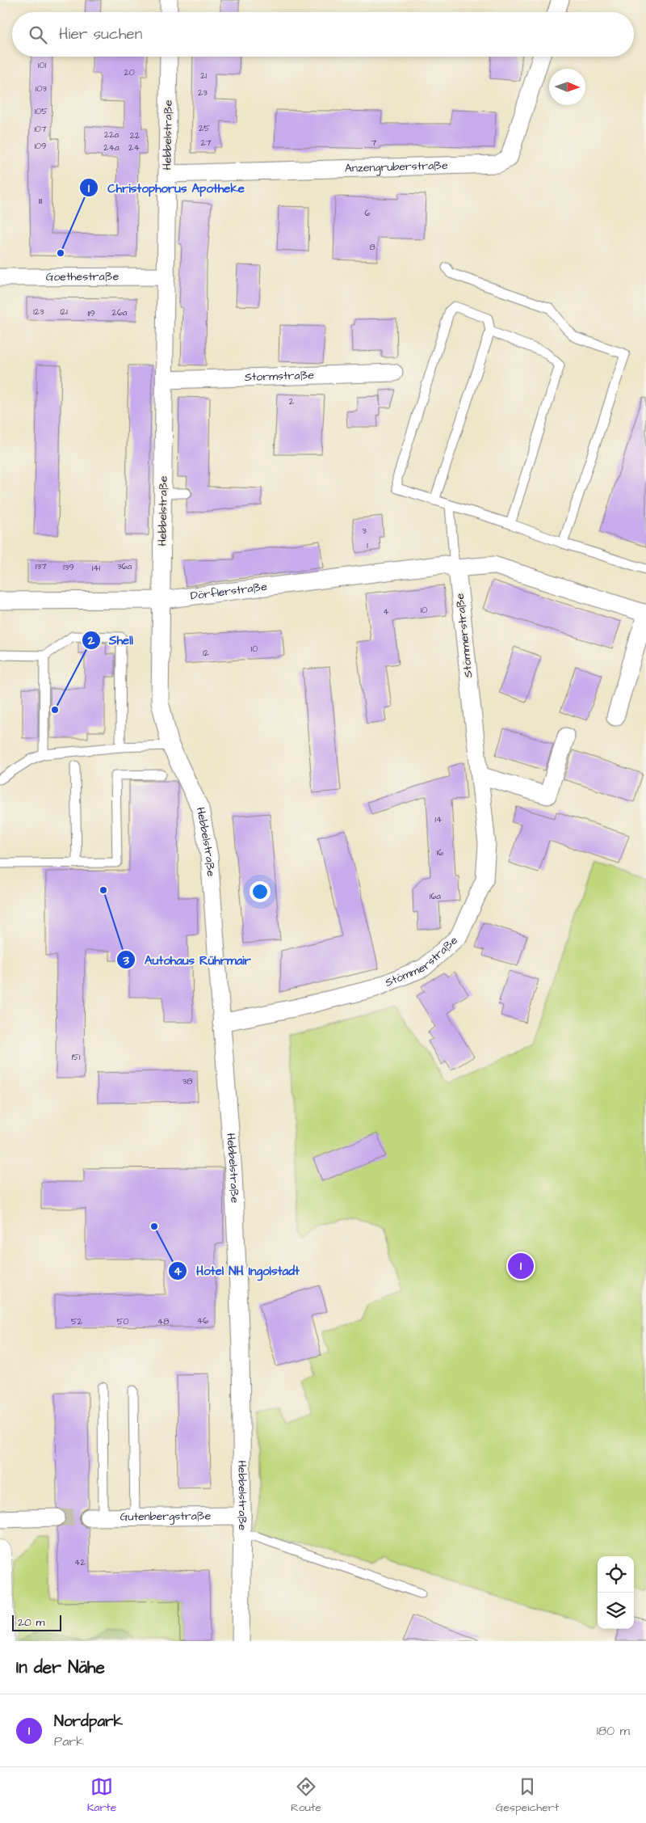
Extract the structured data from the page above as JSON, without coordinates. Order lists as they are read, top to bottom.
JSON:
{
  "streets": {
    "street": [
      "Hebbelstraße",
      "Anzengruberstraße",
      "Goethestraße",
      "Stormstraße",
      "Dörflerstraße",
      "Stömmerstraße",
      "Gutenbergstraße"
    ]
  },
  "crossings": [
    ["Hebbelstraße", "Anzengruberstraße"],
    ["Hebbelstraße", "Goethestraße"],
    ["Hebbelstraße", "Stormstraße"],
    ["Hebbelstraße", "Dörflerstraße"],
    ["Hebbelstraße", "Stömmerstraße"],
    ["Hebbelstraße", "Gutenbergstraße"],
    ["Dörflerstraße", "Stömmerstraße"]
  ],
  "places": [
    "Christophorus Apotheke",
    "Shell",
    "Autohaus Rührmair",
    "Hotel NH Ingolstadt"
  ],
  "house_numbers": [
    "101",
    "20",
    "21",
    "103",
    "23",
    "105",
    "25",
    "107",
    "22a",
    "22",
    "27",
    "7",
    "109",
    "24a",
    "24",
    "111",
    "6",
    "8",
    "123",
    "121",
    "26a",
    "119",
    "2",
    "3",
    "1",
    "137",
    "36a",
    "139",
    "141",
    "10",
    "4",
    "10",
    "12",
    "14",
    "16",
    "16a",
    "151",
    "38",
    "46",
    "52",
    "50",
    "48",
    "42"
  ],
  "scale_bar": "20 m",
  "north": "right",
  "page": {
    "search": "Hier suchen",
    "pins": "1",
    "scale": "20 m",
    "heading": "In der Nähe",
    "list": [
      {
        "mark": "1",
        "name": "Nordpark",
        "note": "Park",
        "value": "180 m"
      }
    ],
    "nav": ["Karte", "Route", "Gespeichert"]
  }
}
